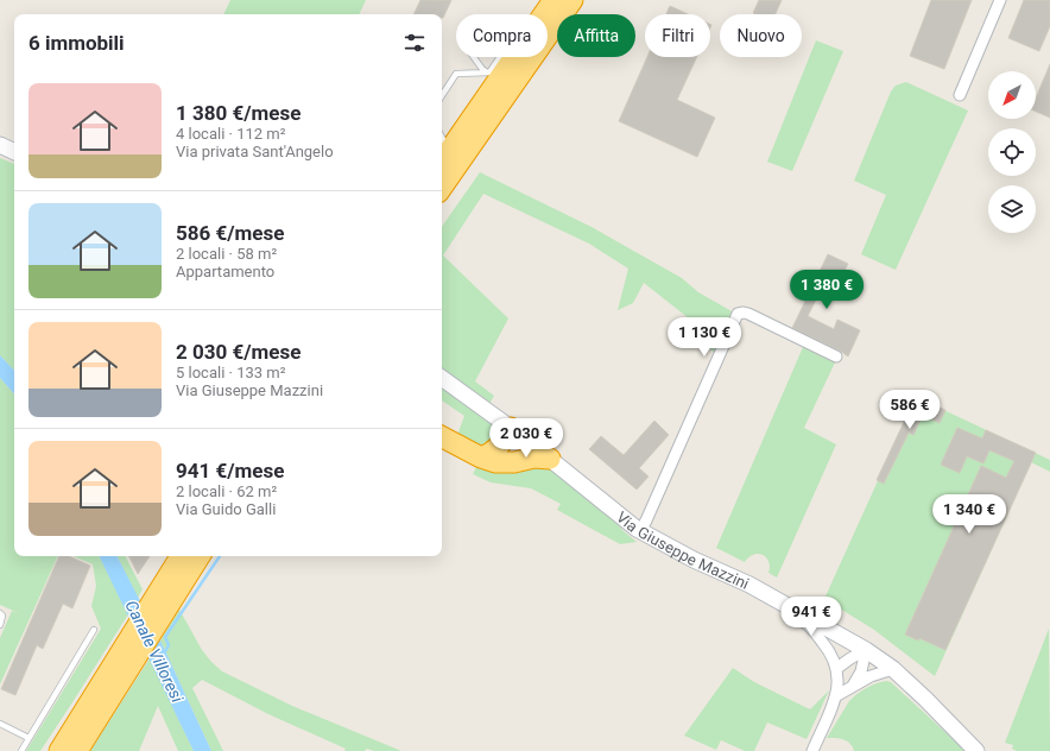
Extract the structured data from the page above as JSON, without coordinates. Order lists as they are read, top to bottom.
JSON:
{
  "streets": {
    "street": ["Via Giuseppe Mazzini"]
  },
  "water": ["Canale Villoresi"],
  "north": "bottom left",
  "page": {
    "chip": [
      "Compra",
      "Affitta",
      "Filtri",
      "Nuovo"
    ],
    "heading": "6 immobili",
    "list": [
      {
        "name": "1 380 €/mese",
        "note": "4 locali · 112 m² · Via privata Sant'Angelo"
      },
      {
        "name": "586 €/mese",
        "note": "2 locali · 58 m² · Appartamento"
      },
      {
        "name": "2 030 €/mese",
        "note": "5 locali · 133 m² · Via Giuseppe Mazzini"
      },
      {
        "name": "941 €/mese",
        "note": "2 locali · 62 m² · Via Guido Galli"
      }
    ],
    "price": [
      "1 380 €",
      "1 130 €",
      "586 €",
      "2 030 €",
      "1 340 €",
      "941 €"
    ]
  }
}
